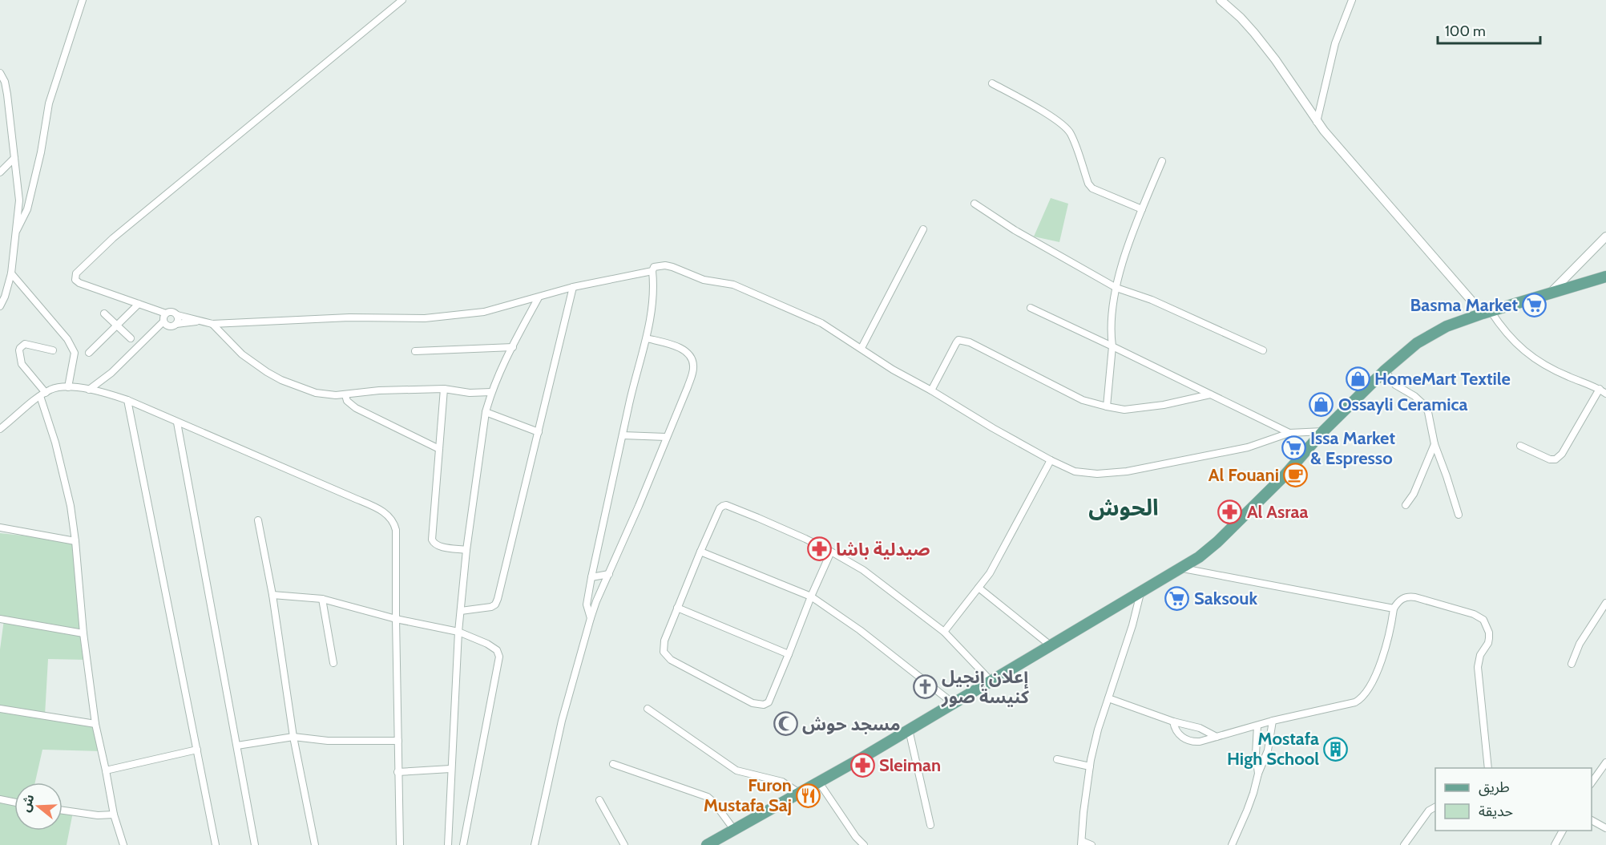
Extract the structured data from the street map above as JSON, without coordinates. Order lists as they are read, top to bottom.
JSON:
{
  "districts": ["الحوش"],
  "places": {
    "supermarket": ["Basma Market", "Issa Market & Espresso", "Saksouk"],
    "shop": ["HomeMart Textile", "Ossayli Ceramica"],
    "cafe": ["Al Fouani"],
    "pharmacy": ["Al Asraa", "صيدلية باشا", "Sleiman"],
    "church": ["إعلان إنجيل كنيسة صور"],
    "mosque": ["مسجد حوش"],
    "building": ["Mostafa High School"],
    "restaurant": ["Furon Mustafa Saj"]
  },
  "legend": ["طريق", "حديقة"],
  "scale_bar": "100 m",
  "north": "left"
}
